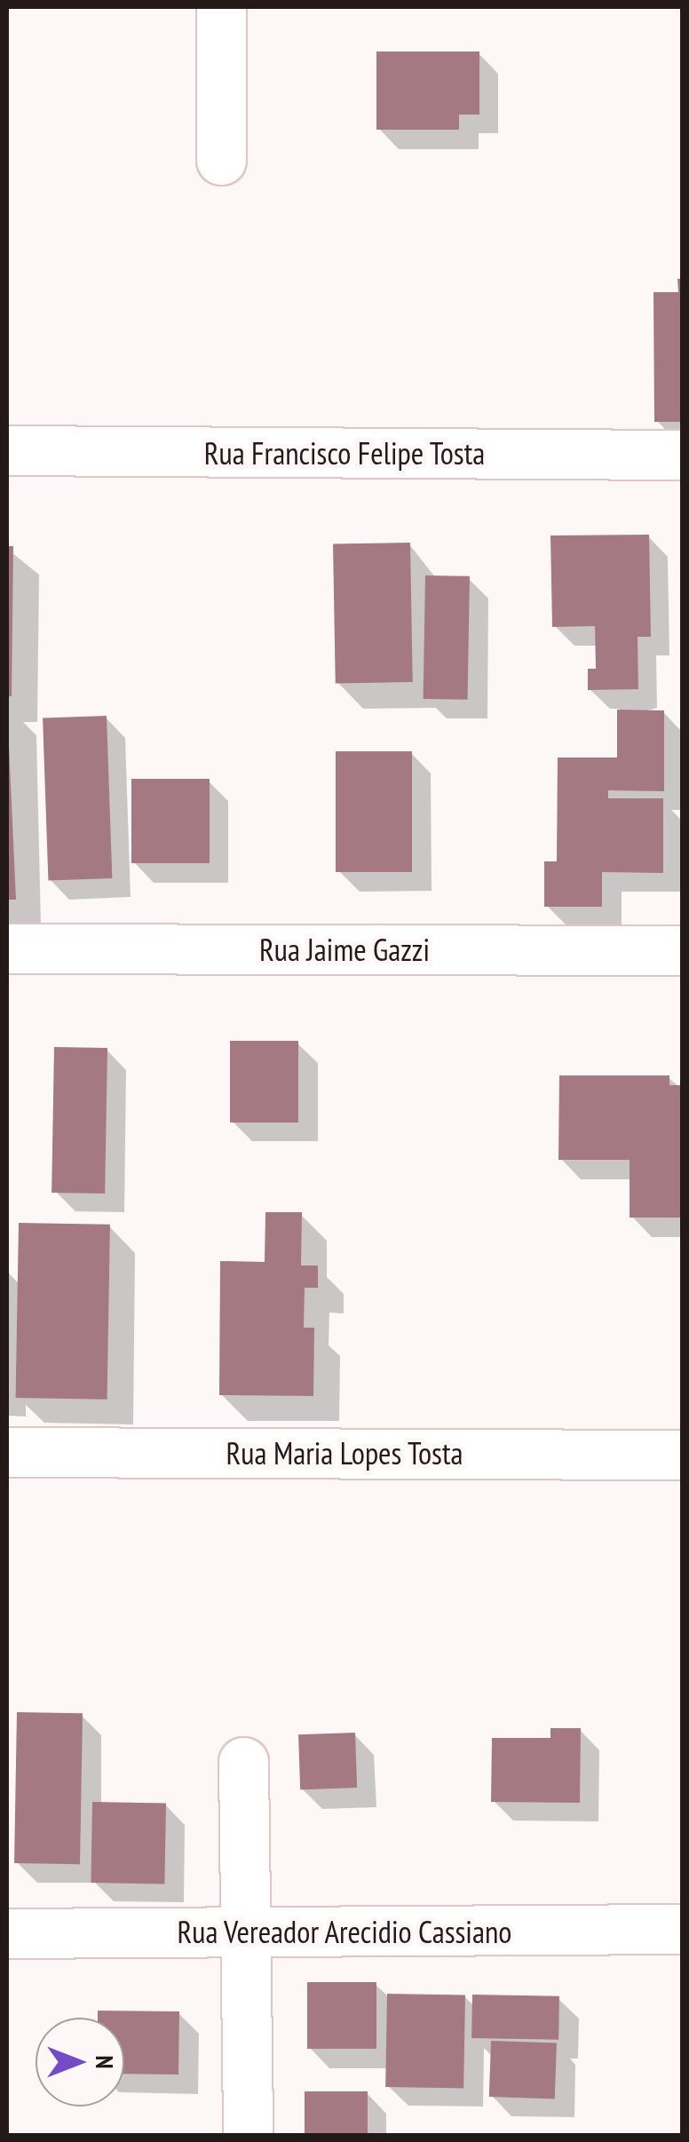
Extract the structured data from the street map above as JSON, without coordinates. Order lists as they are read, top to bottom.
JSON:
{
  "streets": {
    "street": [
      "Rua Francisco Felipe Tosta",
      "Rua Jaime Gazzi",
      "Rua Maria Lopes Tosta",
      "Rua Vereador Arecidio Cassiano"
    ]
  },
  "north": "right"
}
